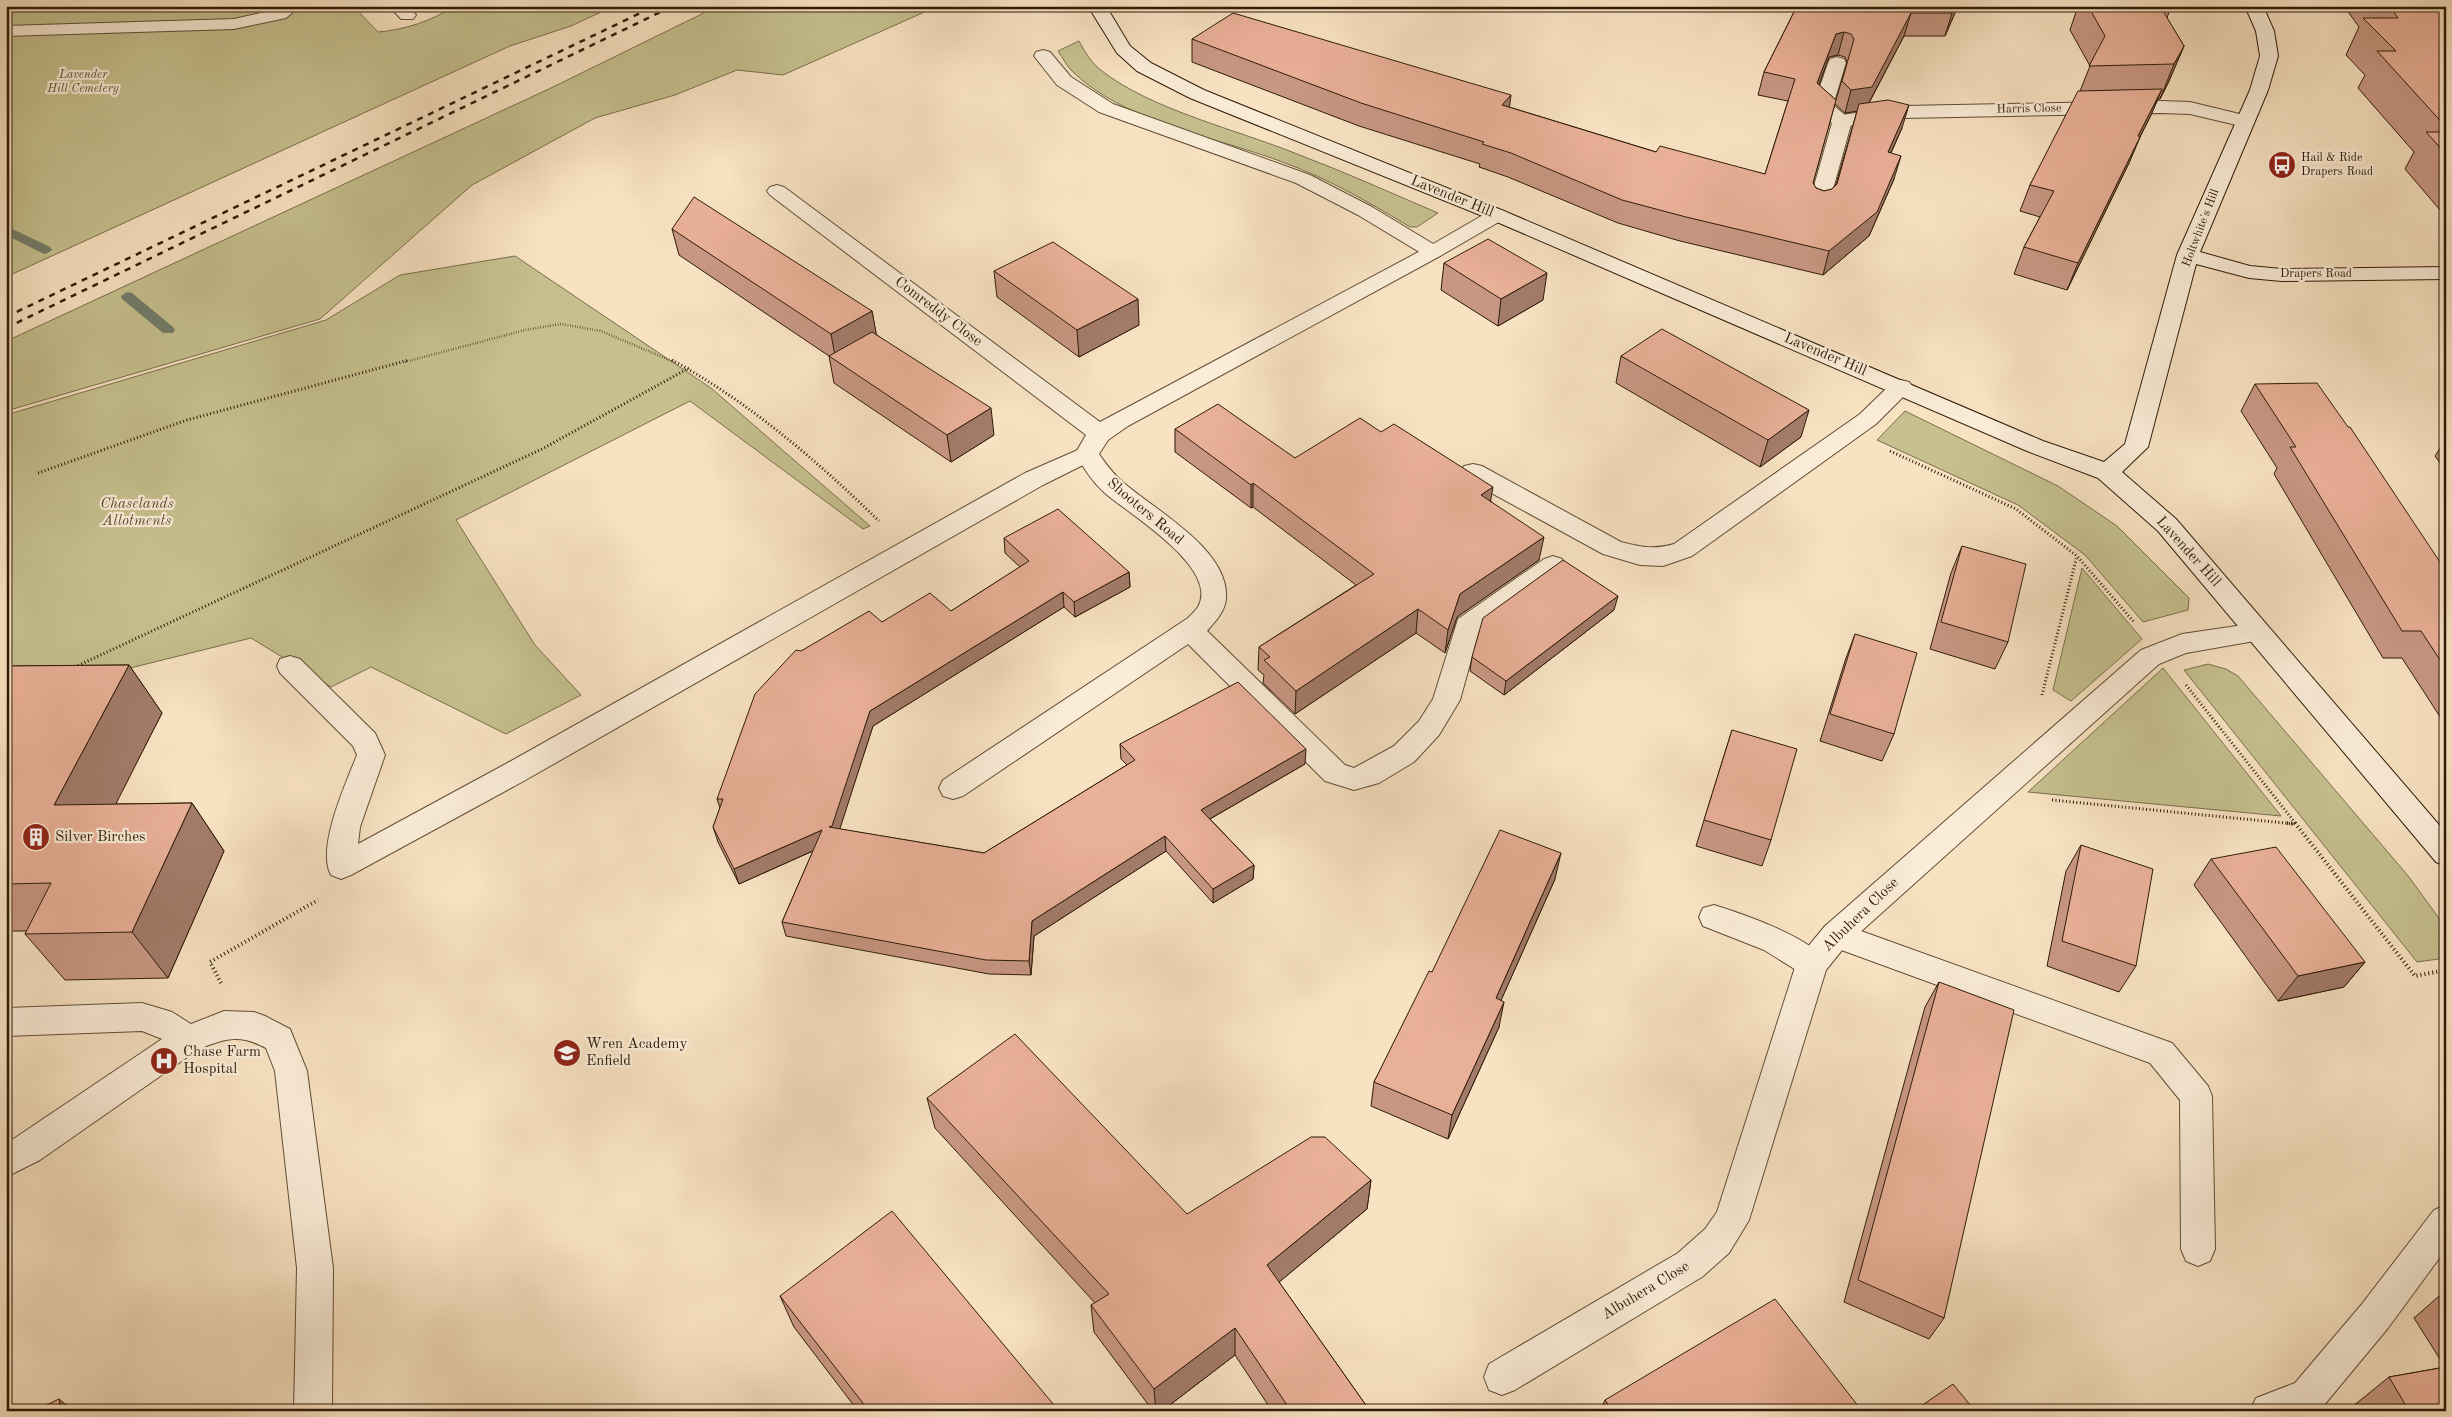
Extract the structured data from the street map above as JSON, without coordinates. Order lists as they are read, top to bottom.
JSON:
{
  "streets": {
    "street": [
      "Harris Close",
      "Lavender Hill",
      "Holtwhite's Hill",
      "Drapers Road",
      "Comreddy Close",
      "Shooters Road",
      "Albuhera Close"
    ]
  },
  "crossings": [
    ["Harris Close", "Holtwhite's Hill"],
    ["Lavender Hill", "Holtwhite's Hill"],
    ["Lavender Hill", "Albuhera Close"],
    ["Holtwhite's Hill", "Drapers Road"],
    ["Comreddy Close", "Shooters Road"]
  ],
  "parks": ["Lavender Hill Cemetery", "Chaselands Allotments"],
  "places": {
    "bus stop": ["Hail & Ride Drapers Road"],
    "building": ["Silver Birches"],
    "school or university": ["Wren Academy Enfield"],
    "hospital": ["Chase Farm Hospital"]
  }
}
